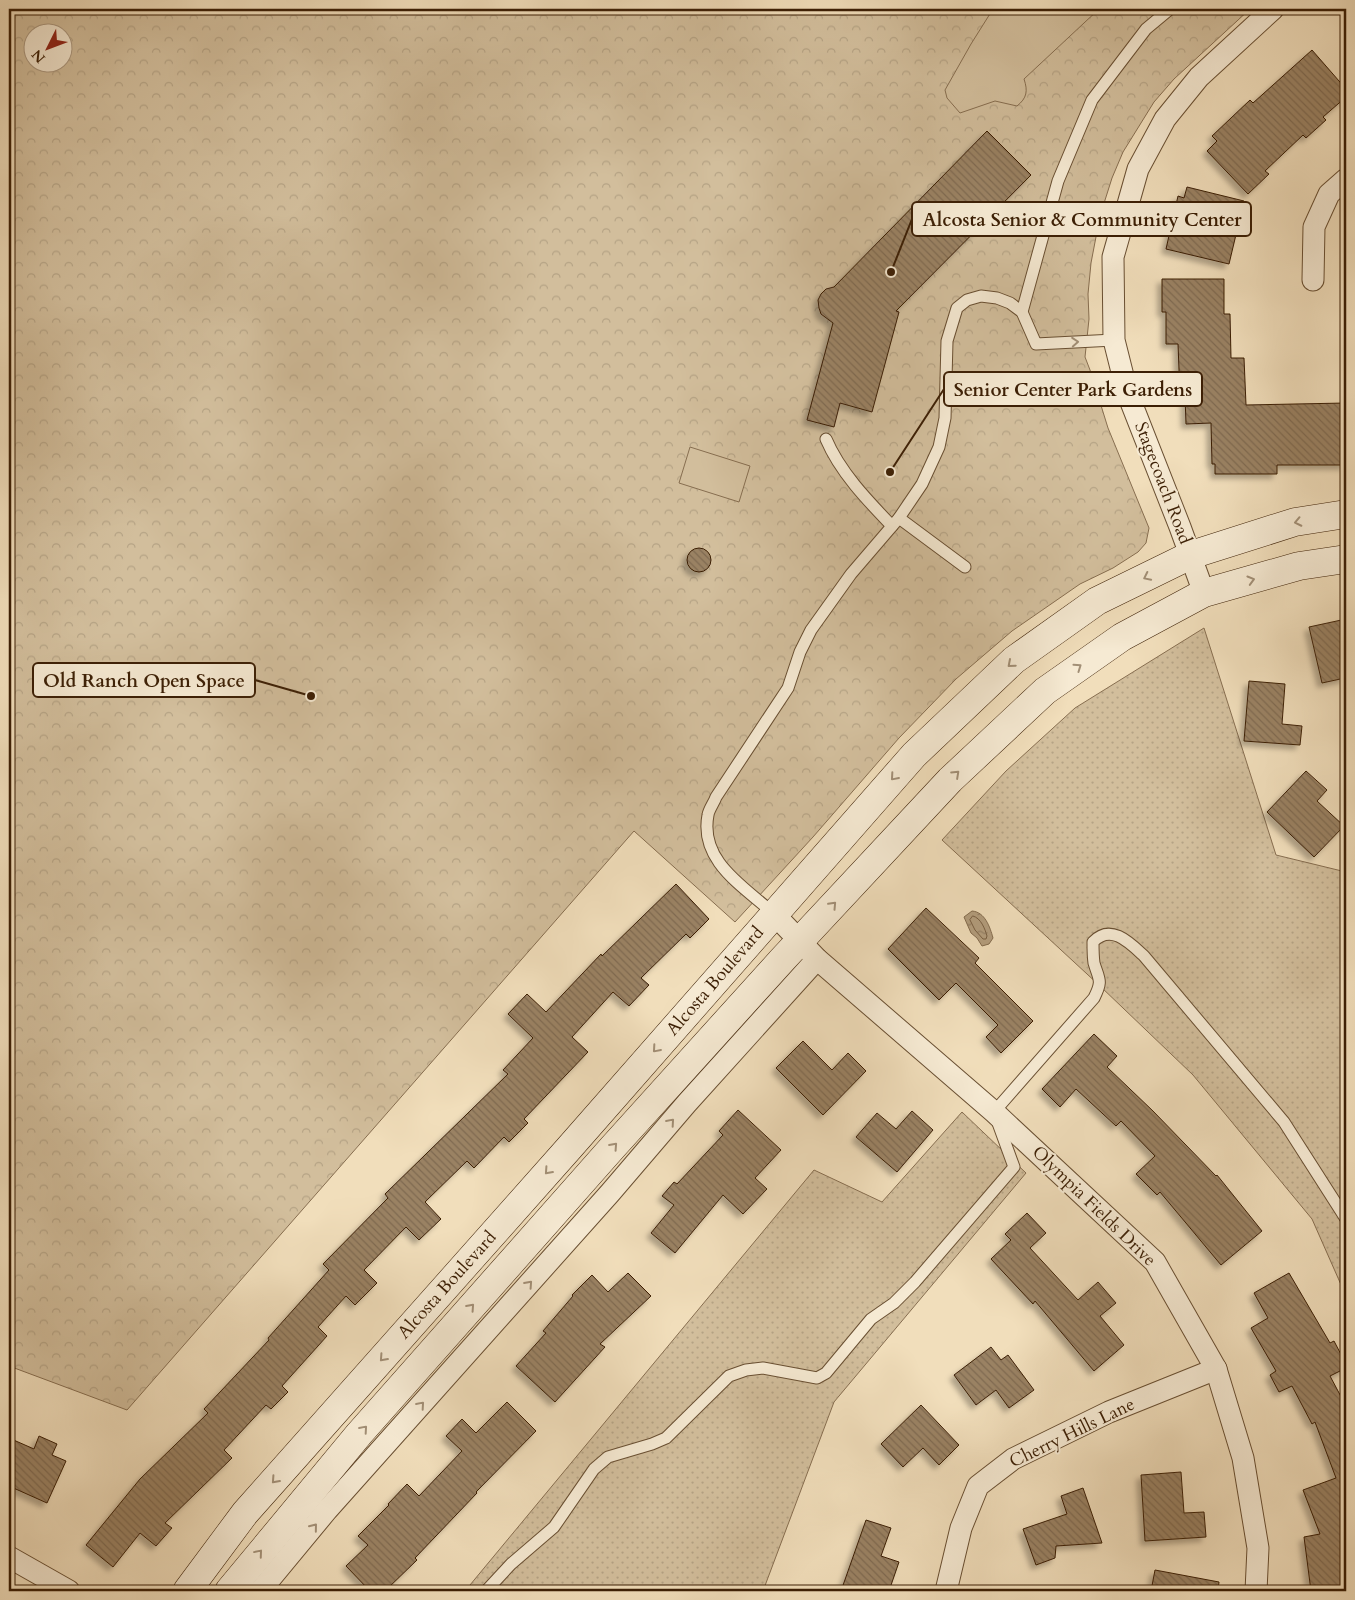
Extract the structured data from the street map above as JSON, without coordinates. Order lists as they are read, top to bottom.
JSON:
{
  "streets": {
    "main road": ["Alcosta Boulevard"],
    "street": ["Stagecoach Road", "Olympia Fields Drive", "Cherry Hills Lane"]
  },
  "crossings": [
    ["Stagecoach Road", "Alcosta Boulevard"],
    ["Alcosta Boulevard", "Olympia Fields Drive"],
    ["Olympia Fields Drive", "Cherry Hills Lane"]
  ],
  "places": ["Alcosta Senior & Community Center", "Senior Center Park Gardens", "Old Ranch Open Space"],
  "north": "bottom left"
}
